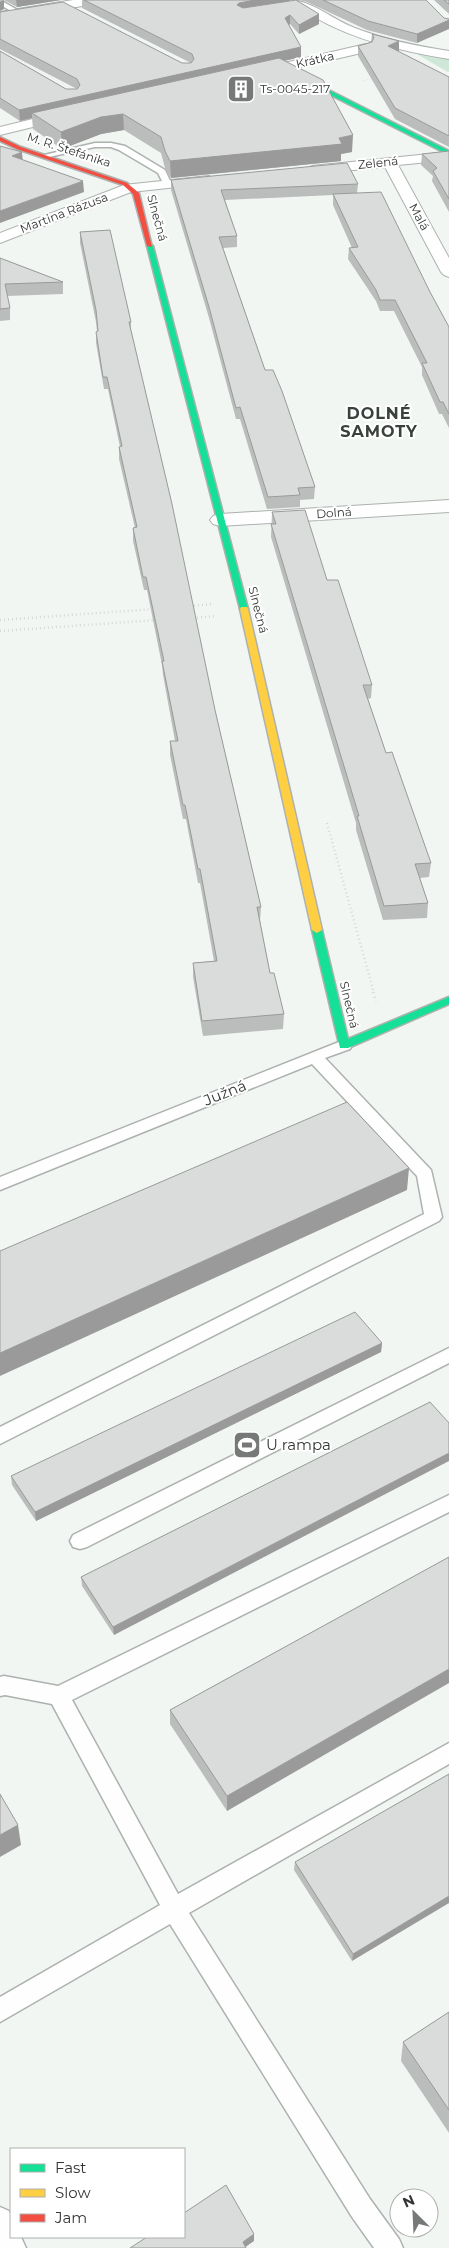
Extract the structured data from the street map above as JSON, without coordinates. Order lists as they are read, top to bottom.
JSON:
{
  "streets": {
    "street": [
      "Krátka",
      "M. R. Štefánika",
      "Zelená",
      "Martina Rázusa",
      "Malá",
      "Slnečná",
      "Dolná",
      "Južná"
    ]
  },
  "crossings": [
    ["Krátka", "Zelená"],
    ["M. R. Štefánika", "Martina Rázusa"],
    ["M. R. Štefánika", "Slnečná"],
    ["Zelená", "Malá"],
    ["Martina Rázusa", "Slnečná"],
    ["Slnečná", "Dolná"],
    ["Slnečná", "Južná"]
  ],
  "districts": ["DOLNÉ SAMOTY"],
  "places": {
    "building": ["Ts-0045-217"],
    "sports": ["U rampa"]
  },
  "legend": ["Fast", "Slow", "Jam"],
  "north": "top left"
}
